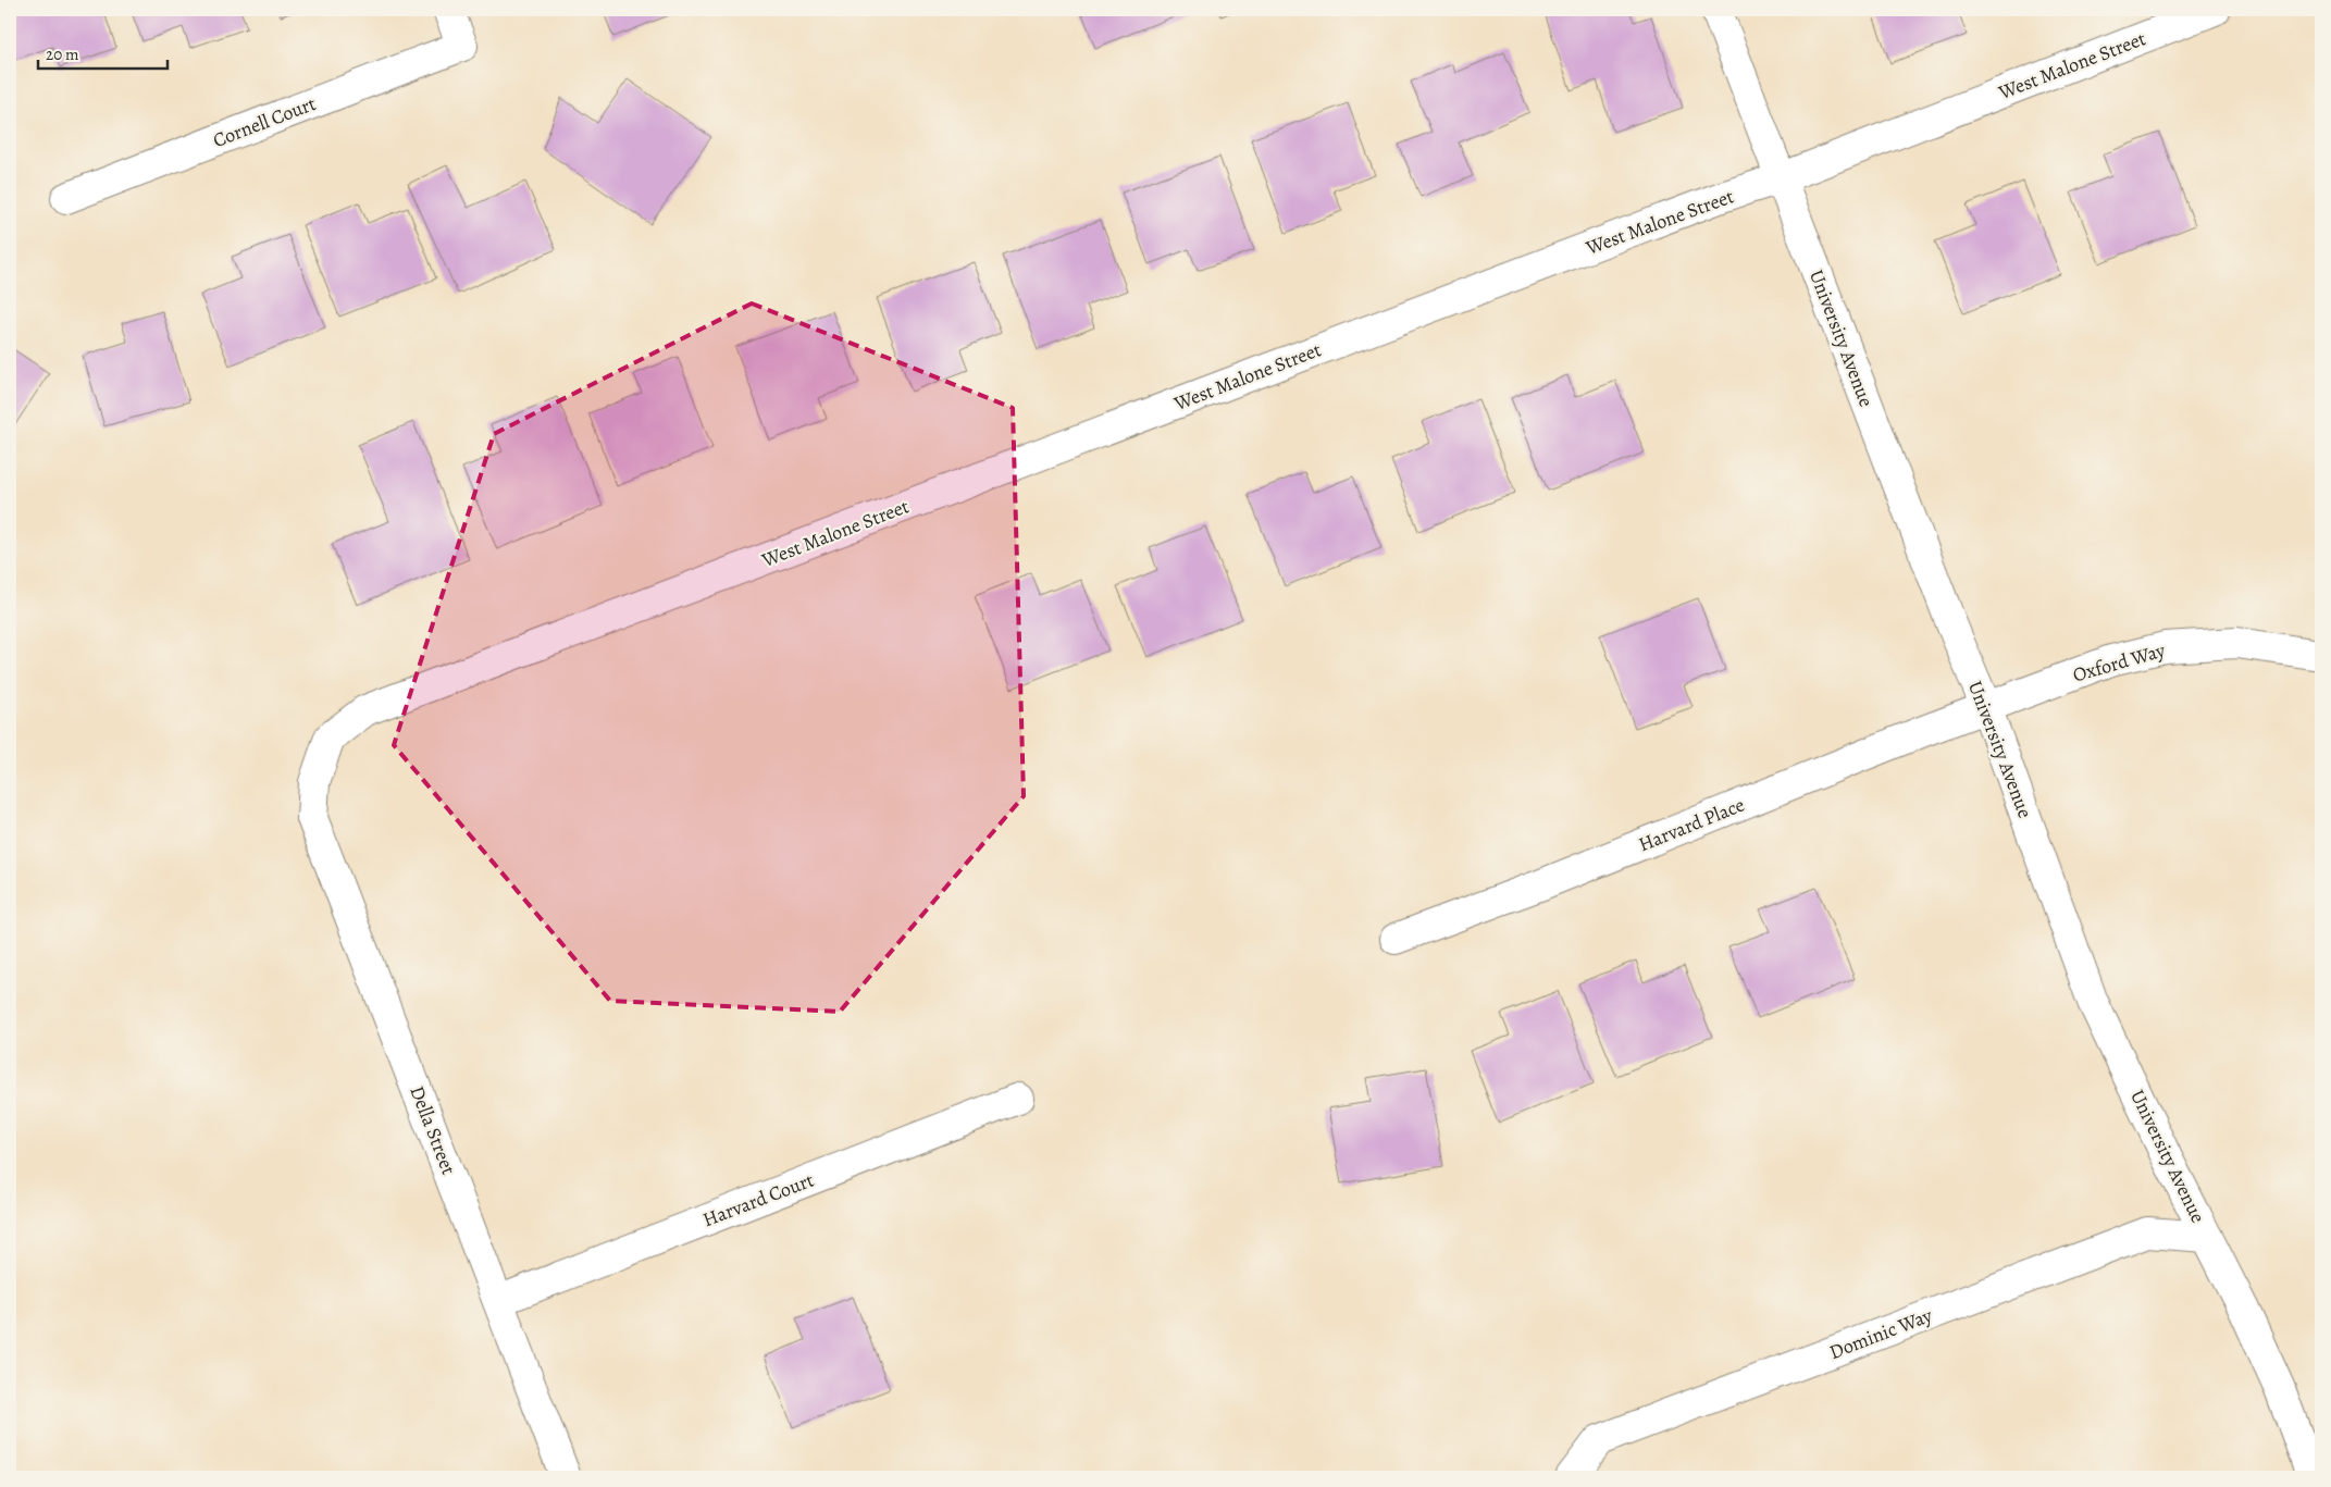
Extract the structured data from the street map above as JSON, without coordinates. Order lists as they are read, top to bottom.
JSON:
{
  "streets": {
    "street": [
      "West Malone Street",
      "Cornell Court",
      "University Avenue",
      "Oxford Way",
      "Harvard Place",
      "Della Street",
      "Harvard Court",
      "Dominic Way"
    ]
  },
  "crossings": [
    ["West Malone Street", "University Avenue"],
    ["West Malone Street", "Della Street"],
    ["University Avenue", "Oxford Way"],
    ["University Avenue", "Harvard Place"],
    ["University Avenue", "Dominic Way"],
    ["Oxford Way", "Harvard Place"],
    ["Della Street", "Harvard Court"]
  ],
  "scale_bar": "20 m"
}
